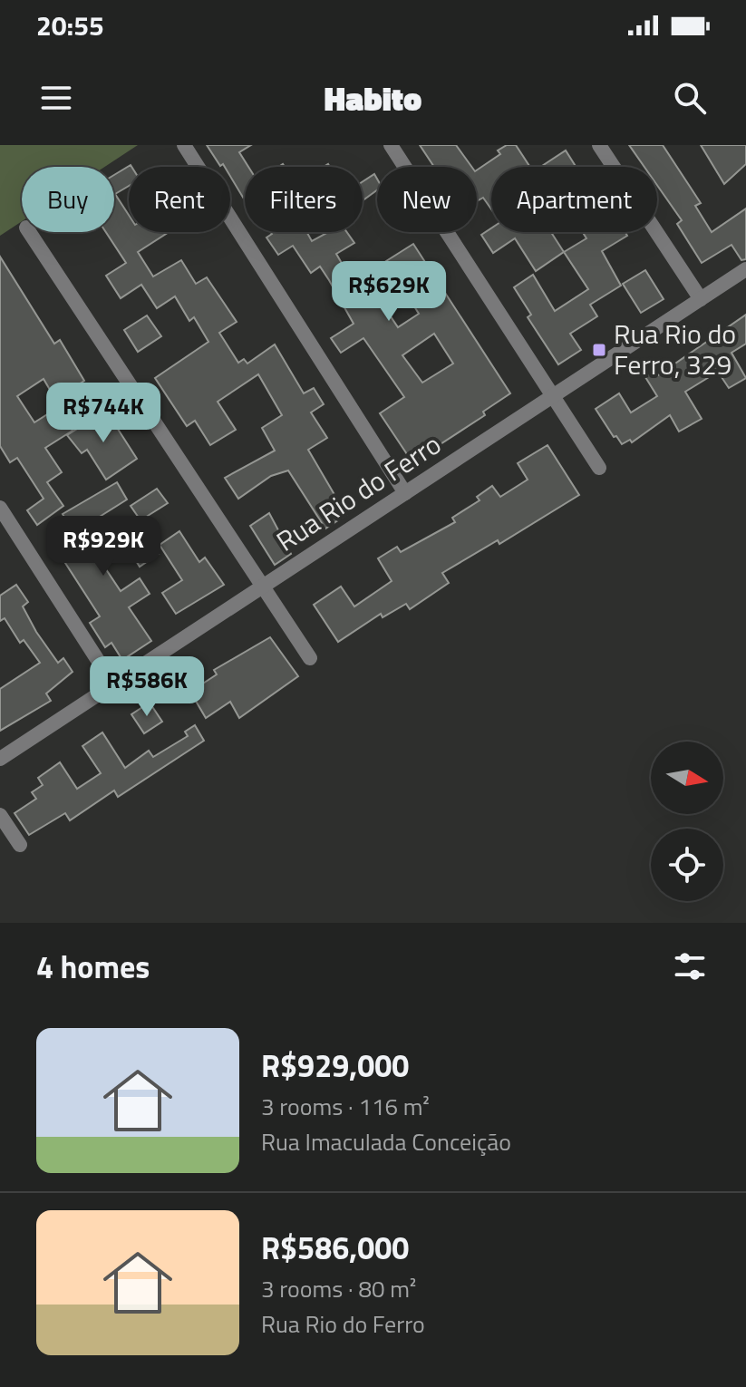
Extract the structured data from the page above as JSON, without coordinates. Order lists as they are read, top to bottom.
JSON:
{
  "streets": {
    "street": ["Rua Rio do Ferro"]
  },
  "places": {
    "transit": ["Rua Rio do Ferro, 329"]
  },
  "north": "right",
  "page": {
    "status": "20:55",
    "header": "Habito",
    "chip": [
      "Buy",
      "Rent",
      "Filters",
      "New",
      "Apartment"
    ],
    "price": [
      "R$629K",
      "R$744K",
      "R$929K",
      "R$586K"
    ],
    "heading": "4 homes",
    "list": [
      {
        "name": "R$929,000",
        "note": "3 rooms · 116 m² · Rua Imaculada Conceição"
      },
      {
        "name": "R$586,000",
        "note": "3 rooms · 80 m² · Rua Rio do Ferro"
      }
    ]
  }
}
